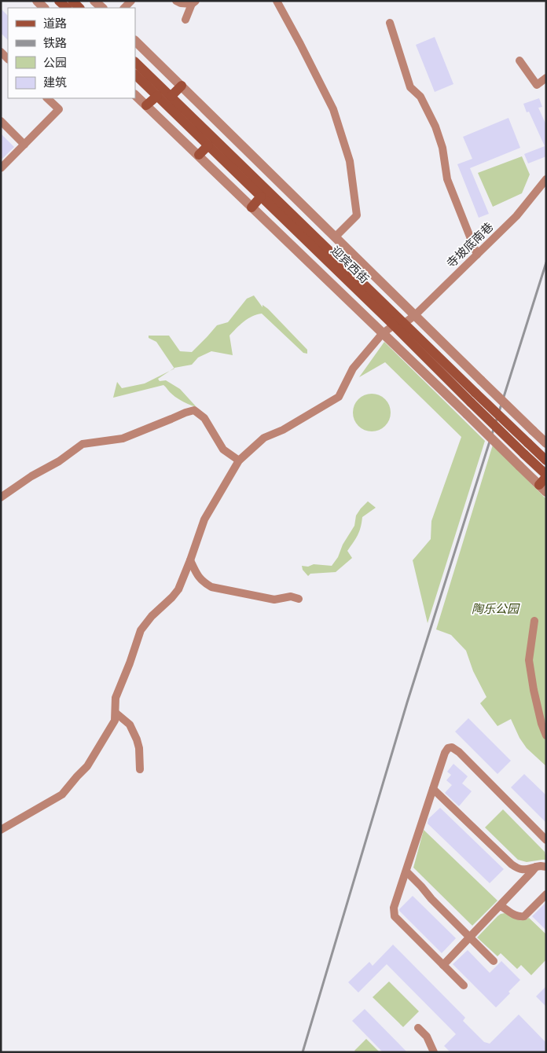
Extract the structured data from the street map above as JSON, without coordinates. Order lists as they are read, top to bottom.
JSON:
{
  "streets": {
    "main road": ["迎宾西街"],
    "street": ["寺坡底南巷"]
  },
  "crossings": [
    ["寺坡底南巷", "迎宾西街"]
  ],
  "parks": ["陶乐公园"],
  "legend": [
    "道路",
    "铁路",
    "公园",
    "建筑"
  ]
}
